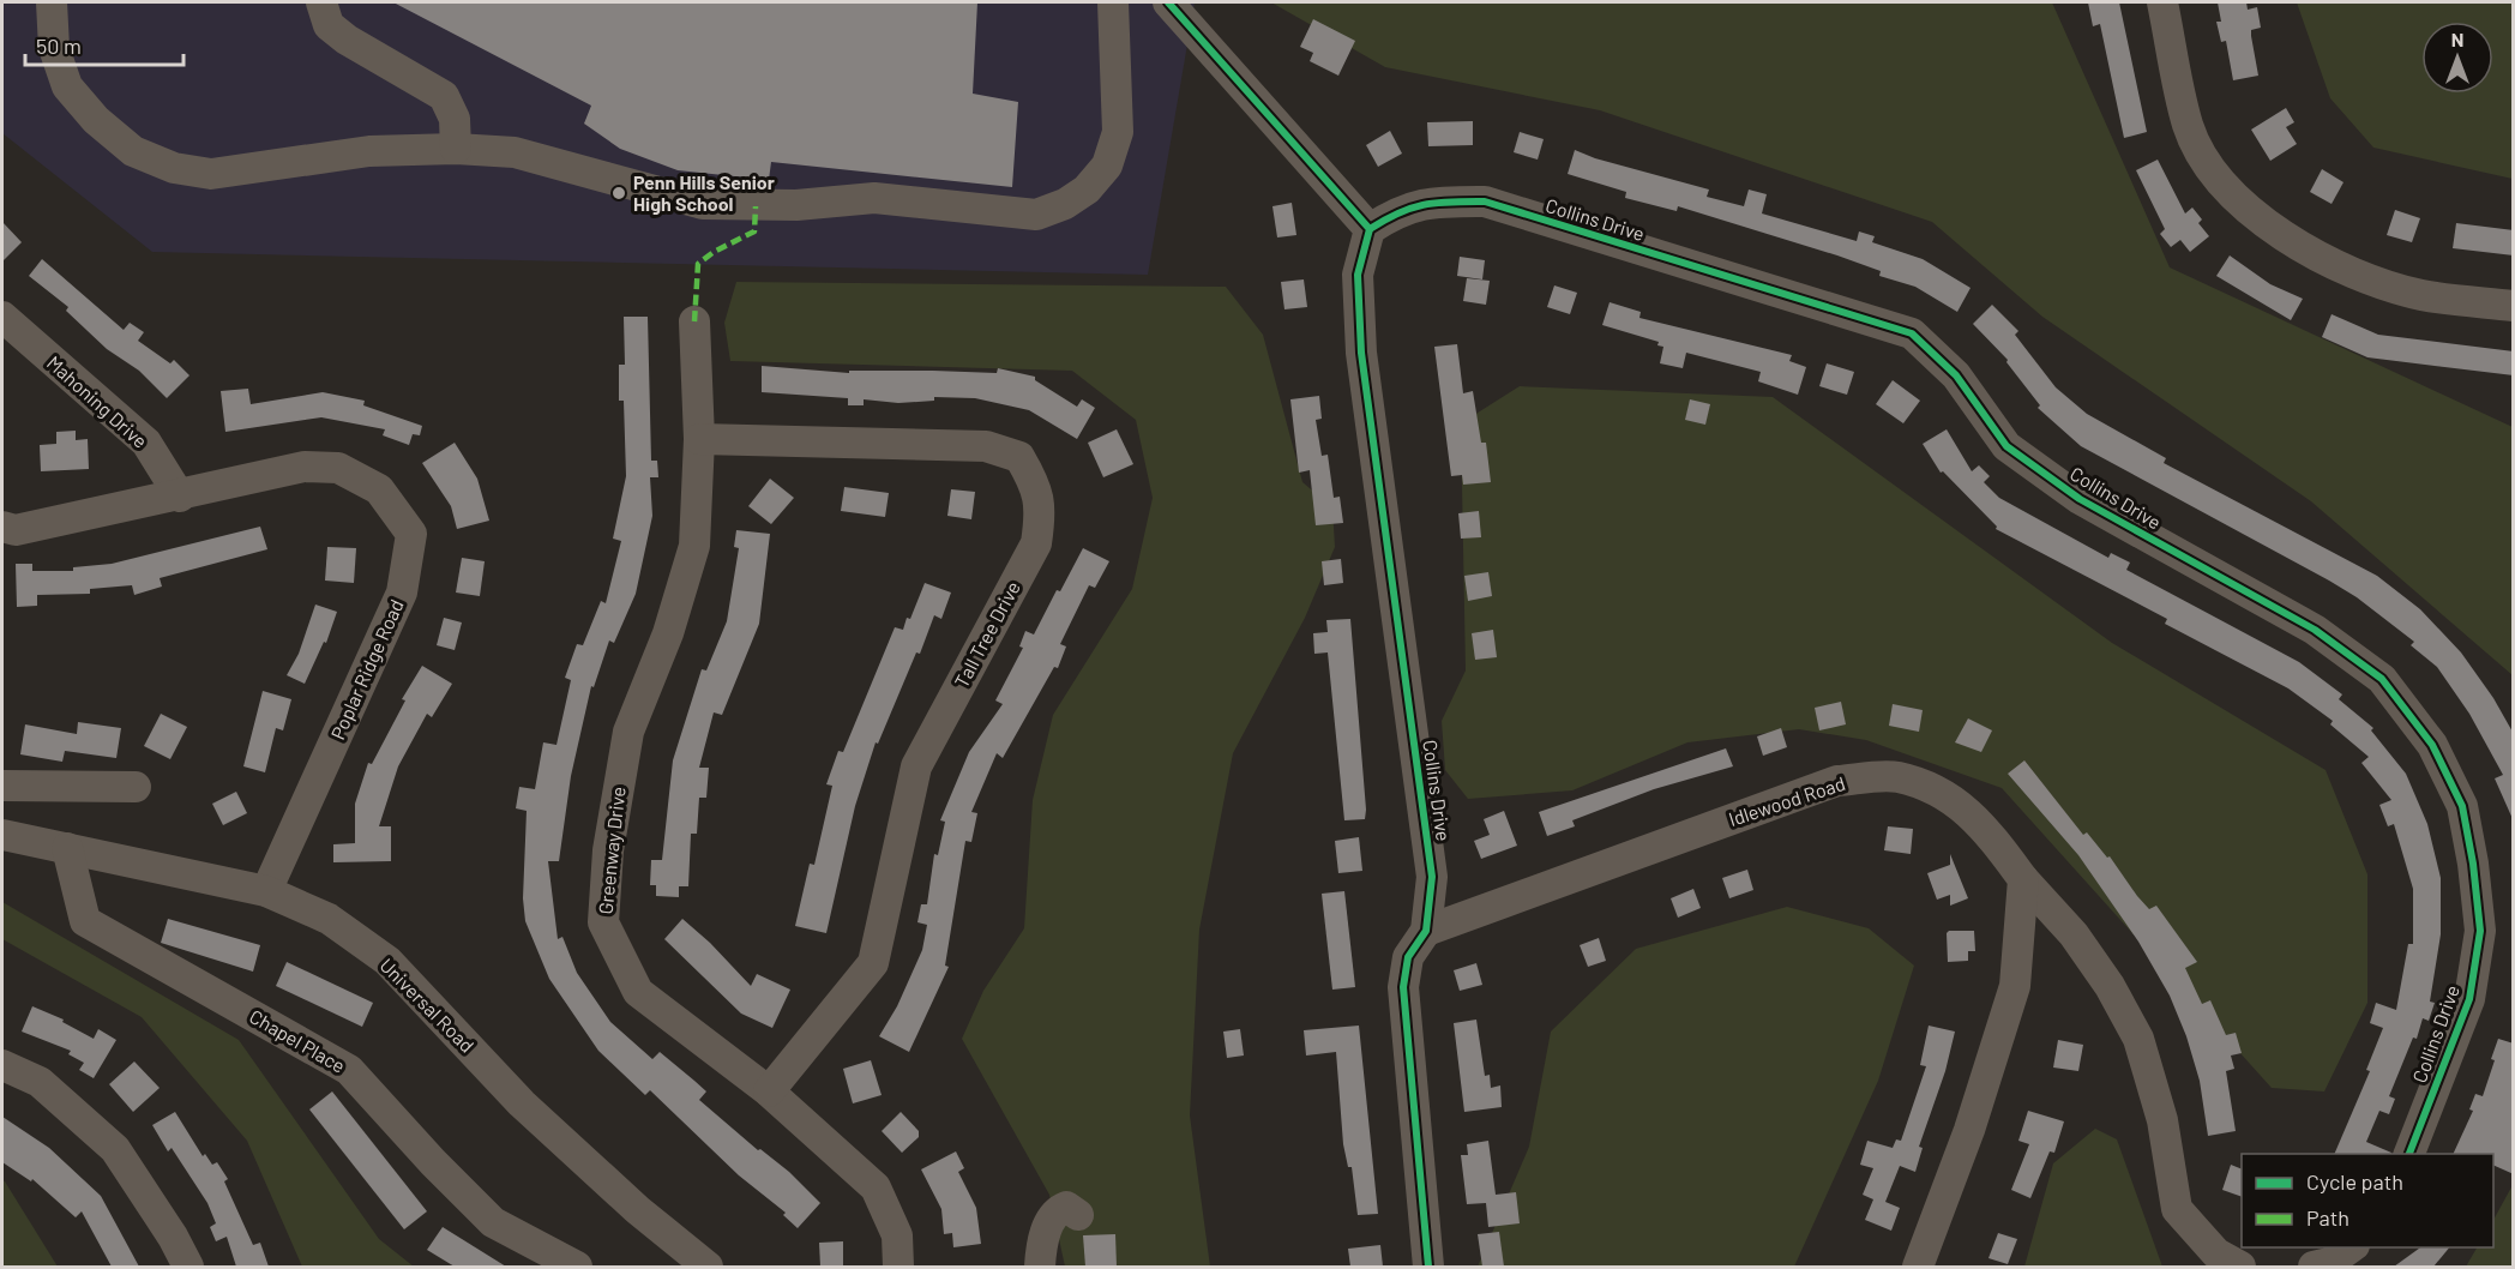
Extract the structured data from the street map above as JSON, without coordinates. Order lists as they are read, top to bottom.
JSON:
{
  "streets": {
    "street": [
      "Collins Drive",
      "Mahoning Drive",
      "Tall Tree Drive",
      "Poplar Ridge Road",
      "Idlewood Road",
      "Greenway Drive",
      "Universal Road",
      "Chapel Place"
    ]
  },
  "crossings": [
    ["Collins Drive", "Idlewood Road"],
    ["Mahoning Drive", "Poplar Ridge Road"],
    ["Tall Tree Drive", "Greenway Drive"],
    ["Poplar Ridge Road", "Universal Road"],
    ["Universal Road", "Chapel Place"]
  ],
  "places": ["Penn Hills Senior High School"],
  "legend": ["Cycle path", "Path"],
  "scale_bar": "50 m",
  "north": "top"
}
